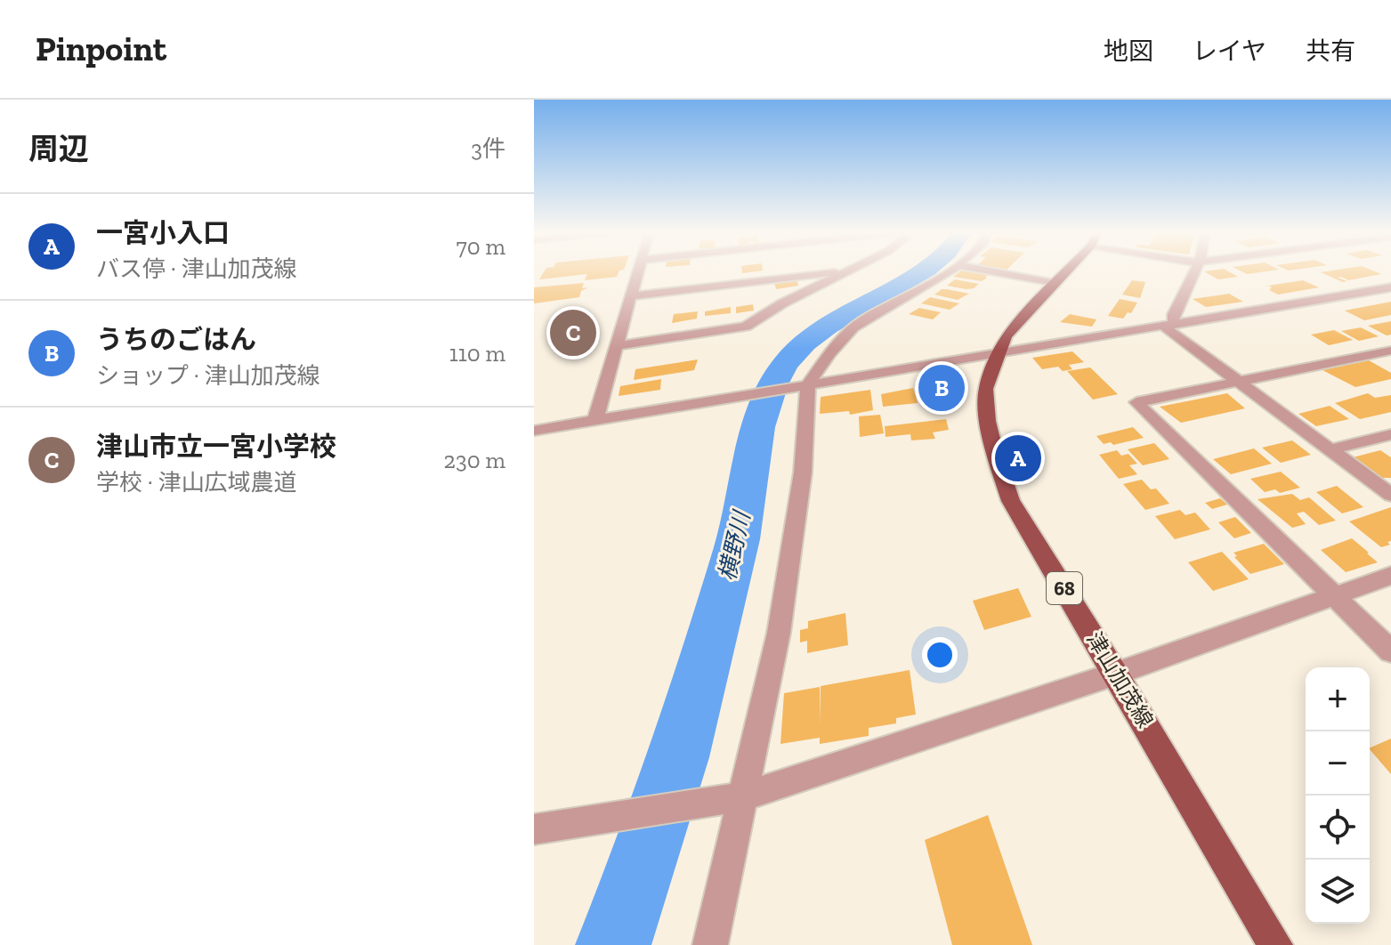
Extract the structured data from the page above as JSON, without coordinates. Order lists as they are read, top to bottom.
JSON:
{
  "streets": {
    "main road": ["68", "津山加茂線"]
  },
  "water": ["横野川"],
  "page": {
    "header": "Pinpoint",
    "nav": ["地図", "レイヤ", "共有"],
    "heading": ["周辺", "3件"],
    "list": [
      {
        "mark": "A",
        "name": "一宮小入口",
        "note": "バス停 · 津山加茂線",
        "value": "70 m"
      },
      {
        "mark": "B",
        "name": "うちのごはん",
        "note": "ショップ · 津山加茂線",
        "value": "110 m"
      },
      {
        "mark": "C",
        "name": "津山市立一宮小学校",
        "note": "学校 · 津山広域農道",
        "value": "230 m"
      }
    ],
    "pins": ["C", "B", "A"],
    "map_buttons": ["+", "−"]
  }
}
